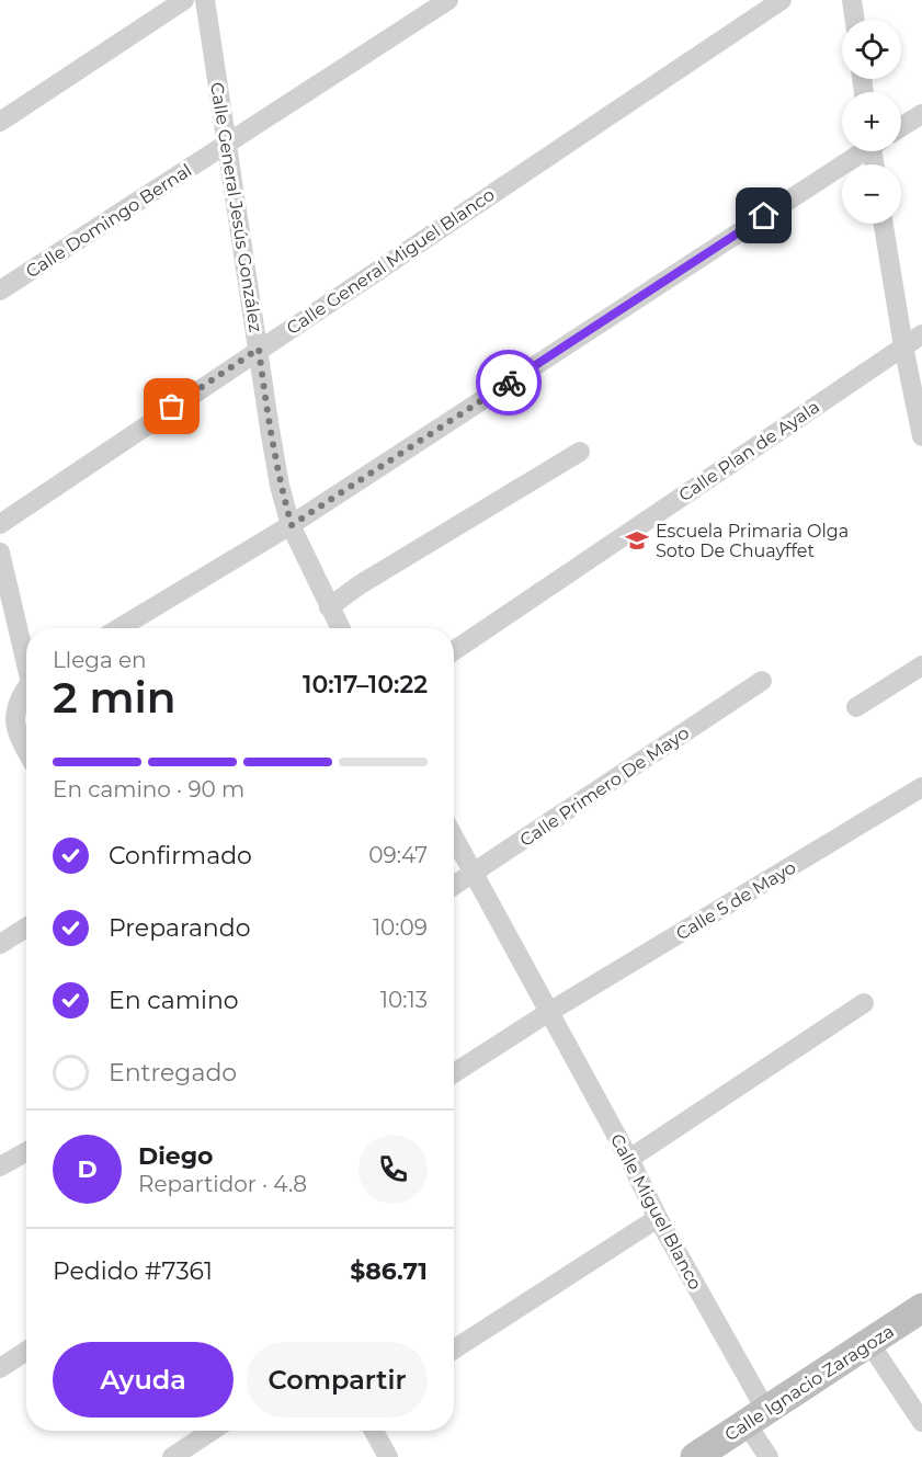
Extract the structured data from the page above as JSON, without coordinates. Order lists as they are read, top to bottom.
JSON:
{
  "streets": {
    "main road": ["Calle Ignacio Zaragoza"],
    "street": [
      "Calle General Jesús González",
      "Calle Domingo Bernal",
      "Calle General Miguel Blanco",
      "Calle Plan de Ayala",
      "Calle Primero De Mayo",
      "Calle 5 de Mayo",
      "Calle Miguel Blanco"
    ]
  },
  "crossings": [
    ["Calle General Jesús González", "Calle Domingo Bernal"],
    ["Calle General Jesús González", "Calle General Miguel Blanco"],
    ["Calle 5 de Mayo", "Calle Miguel Blanco"],
    ["Calle Miguel Blanco", "Calle Ignacio Zaragoza"]
  ],
  "places": {
    "school or university": ["Escuela Primaria Olga Soto De Chuayffet"]
  },
  "page": {
    "map_buttons": ["+", "−"],
    "heading": ["2 min", "Llega en", "10:17–10:22"],
    "panel": [
      "Diego",
      "Repartidor · 4.8",
      "Pedido #7361",
      "$86.71"
    ],
    "bar": "En camino · 90 m",
    "list": [
      ["Confirmado", "09:47"],
      ["Preparando", "10:09"],
      ["En camino", "10:13"],
      "Entregado"
    ],
    "round": "D",
    "buttons": ["Ayuda", "Compartir"]
  }
}
